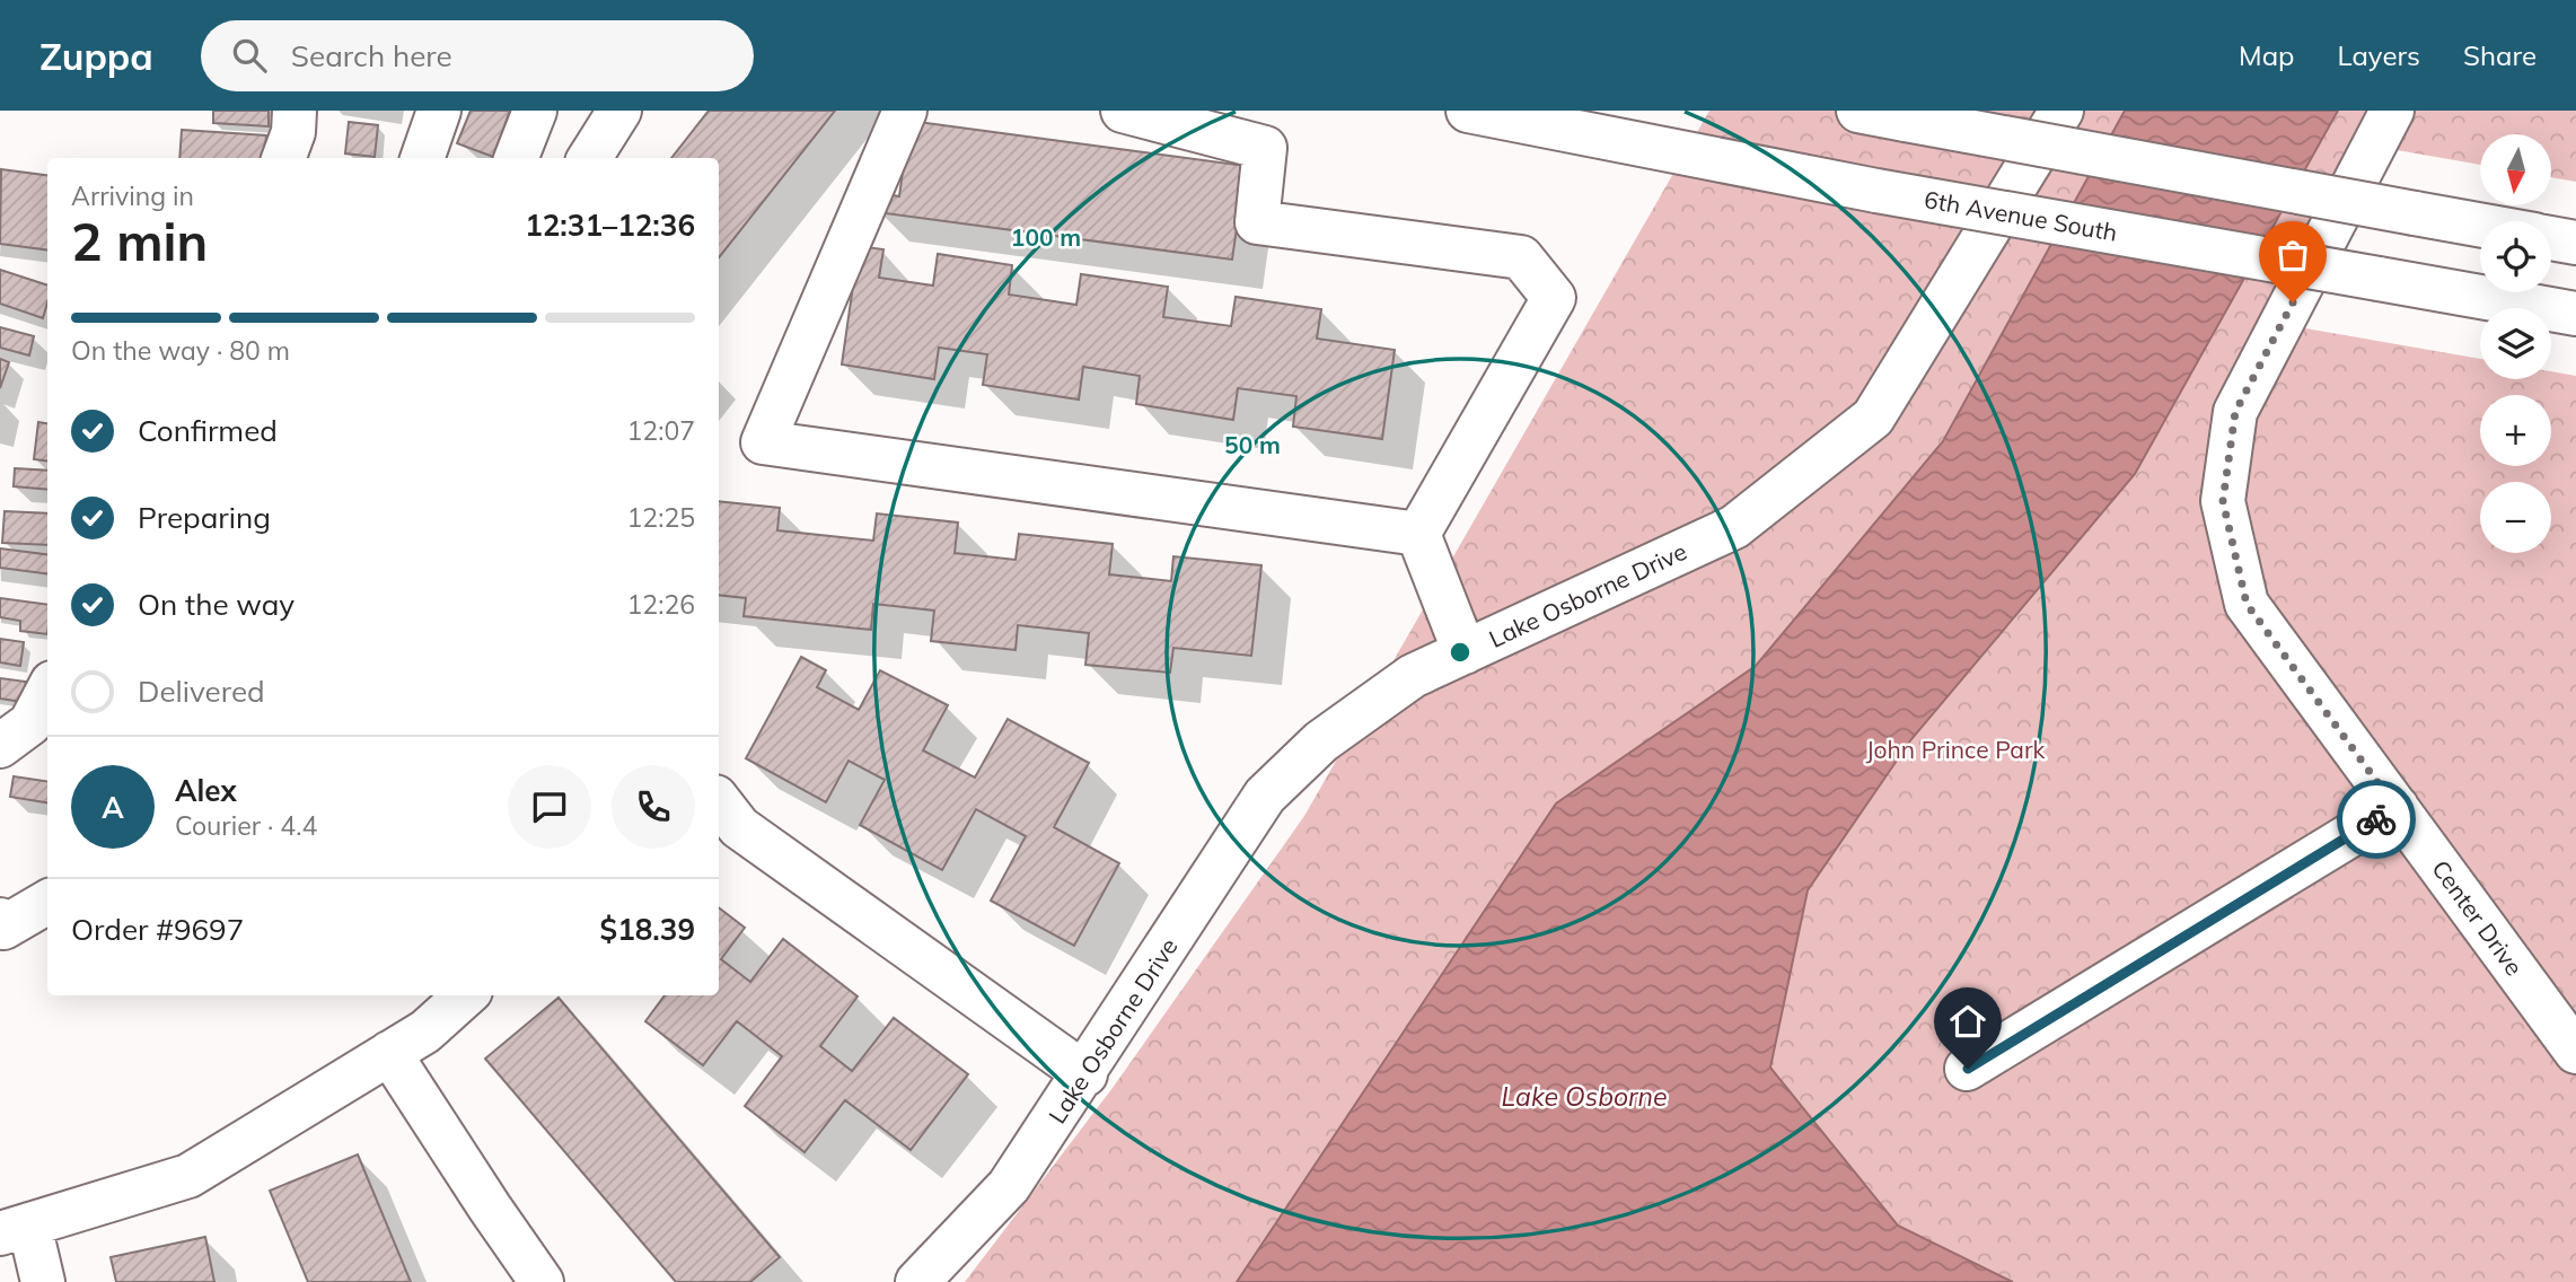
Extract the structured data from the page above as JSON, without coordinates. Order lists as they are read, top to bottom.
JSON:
{
  "streets": {
    "street": ["6th Avenue South", "Lake Osborne Drive", "Center Drive"]
  },
  "water": ["Lake Osborne"],
  "parks": ["John Prince Park"],
  "north": "bottom",
  "page": {
    "header": "Zuppa",
    "search": "Search here",
    "nav": ["Map", "Layers", "Share"],
    "map_buttons": ["+", "−"],
    "heading": ["2 min", "Arriving in", "12:31–12:36"],
    "panel": [
      "Alex",
      "Courier · 4.4",
      "Order #9697",
      "$18.39"
    ],
    "bar": "On the way · 80 m",
    "list": [
      ["Confirmed", "12:07"],
      ["Preparing", "12:25"],
      ["On the way", "12:26"],
      "Delivered"
    ],
    "round": "A"
  },
  "rings": ["100 m", "50 m"]
}
